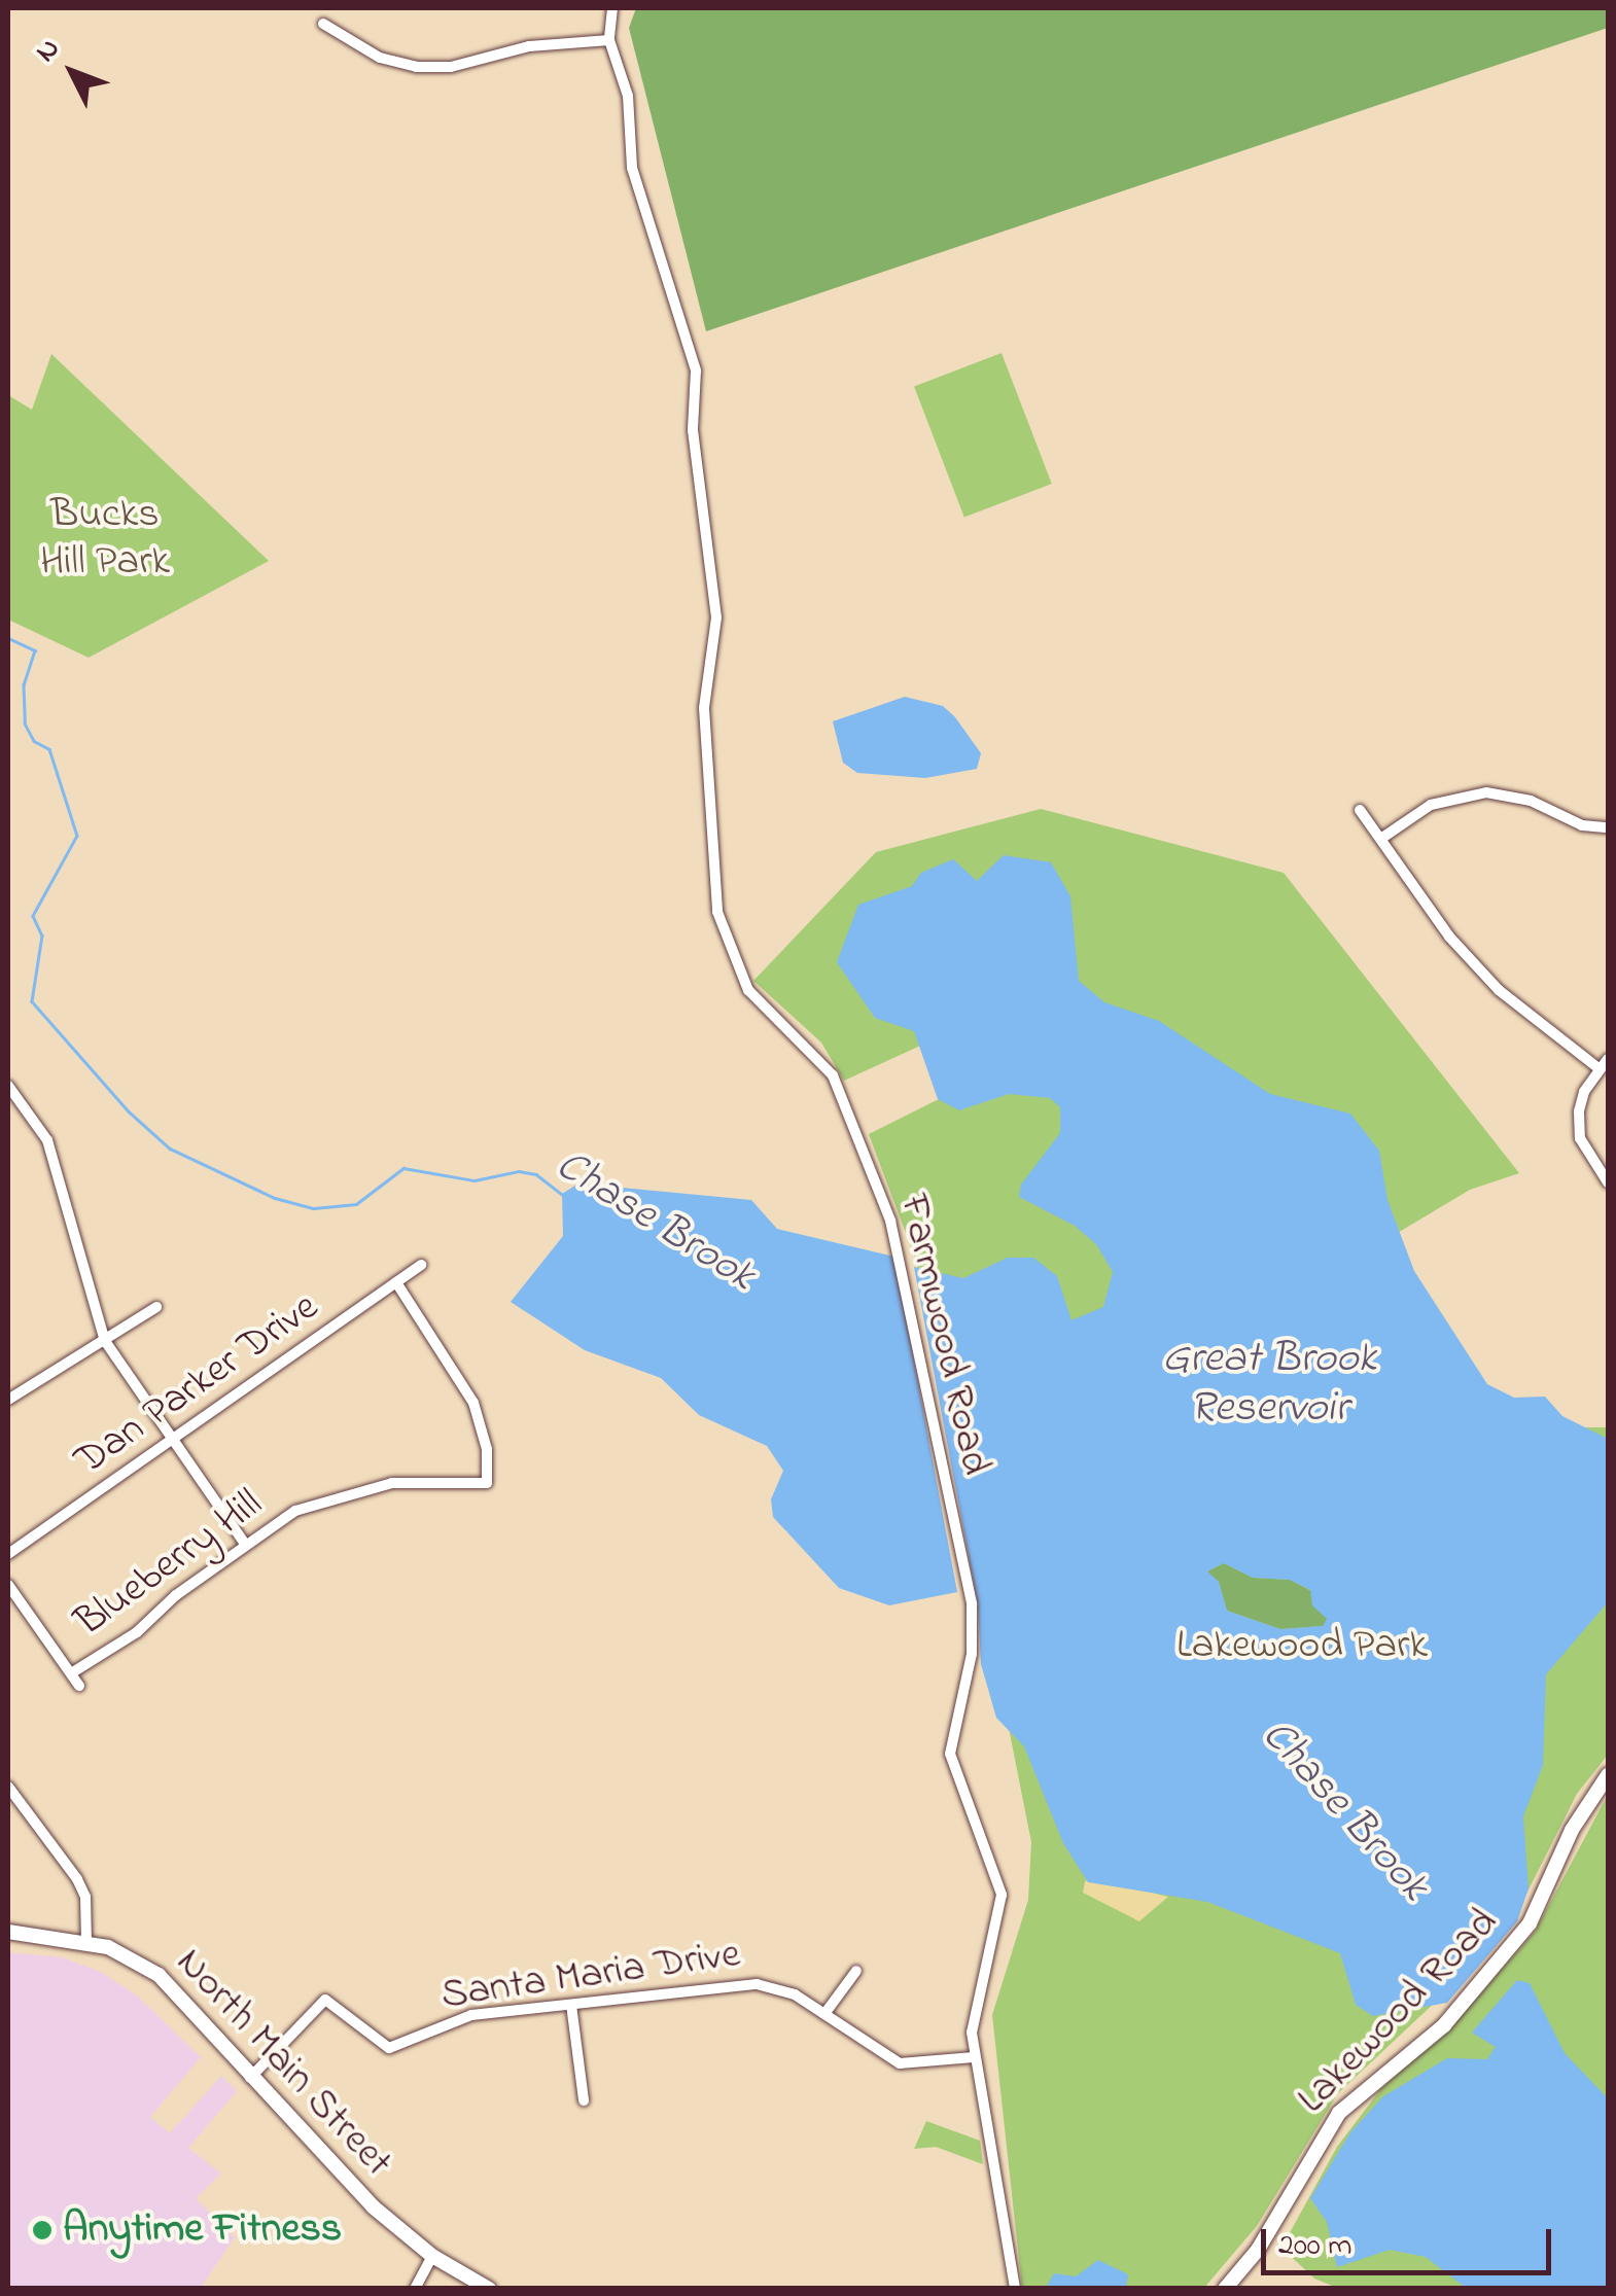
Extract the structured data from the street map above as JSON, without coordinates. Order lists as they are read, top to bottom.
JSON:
{
  "streets": {
    "main road": ["Lakewood Road", "North Main Street"],
    "street": [
      "Farmwood Road",
      "Dan Parker Drive",
      "Blueberry Hill",
      "Santa Maria Drive"
    ]
  },
  "crossings": [
    ["Farmwood Road", "Santa Maria Drive"],
    ["Dan Parker Drive", "Blueberry Hill"],
    ["Santa Maria Drive", "North Main Street"]
  ],
  "water": ["Chase Brook", "Great Brook Reservoir"],
  "parks": ["Bucks Hill Park", "Lakewood Park"],
  "places": ["Anytime Fitness"],
  "scale_bar": "200 m",
  "north": "top left"
}
